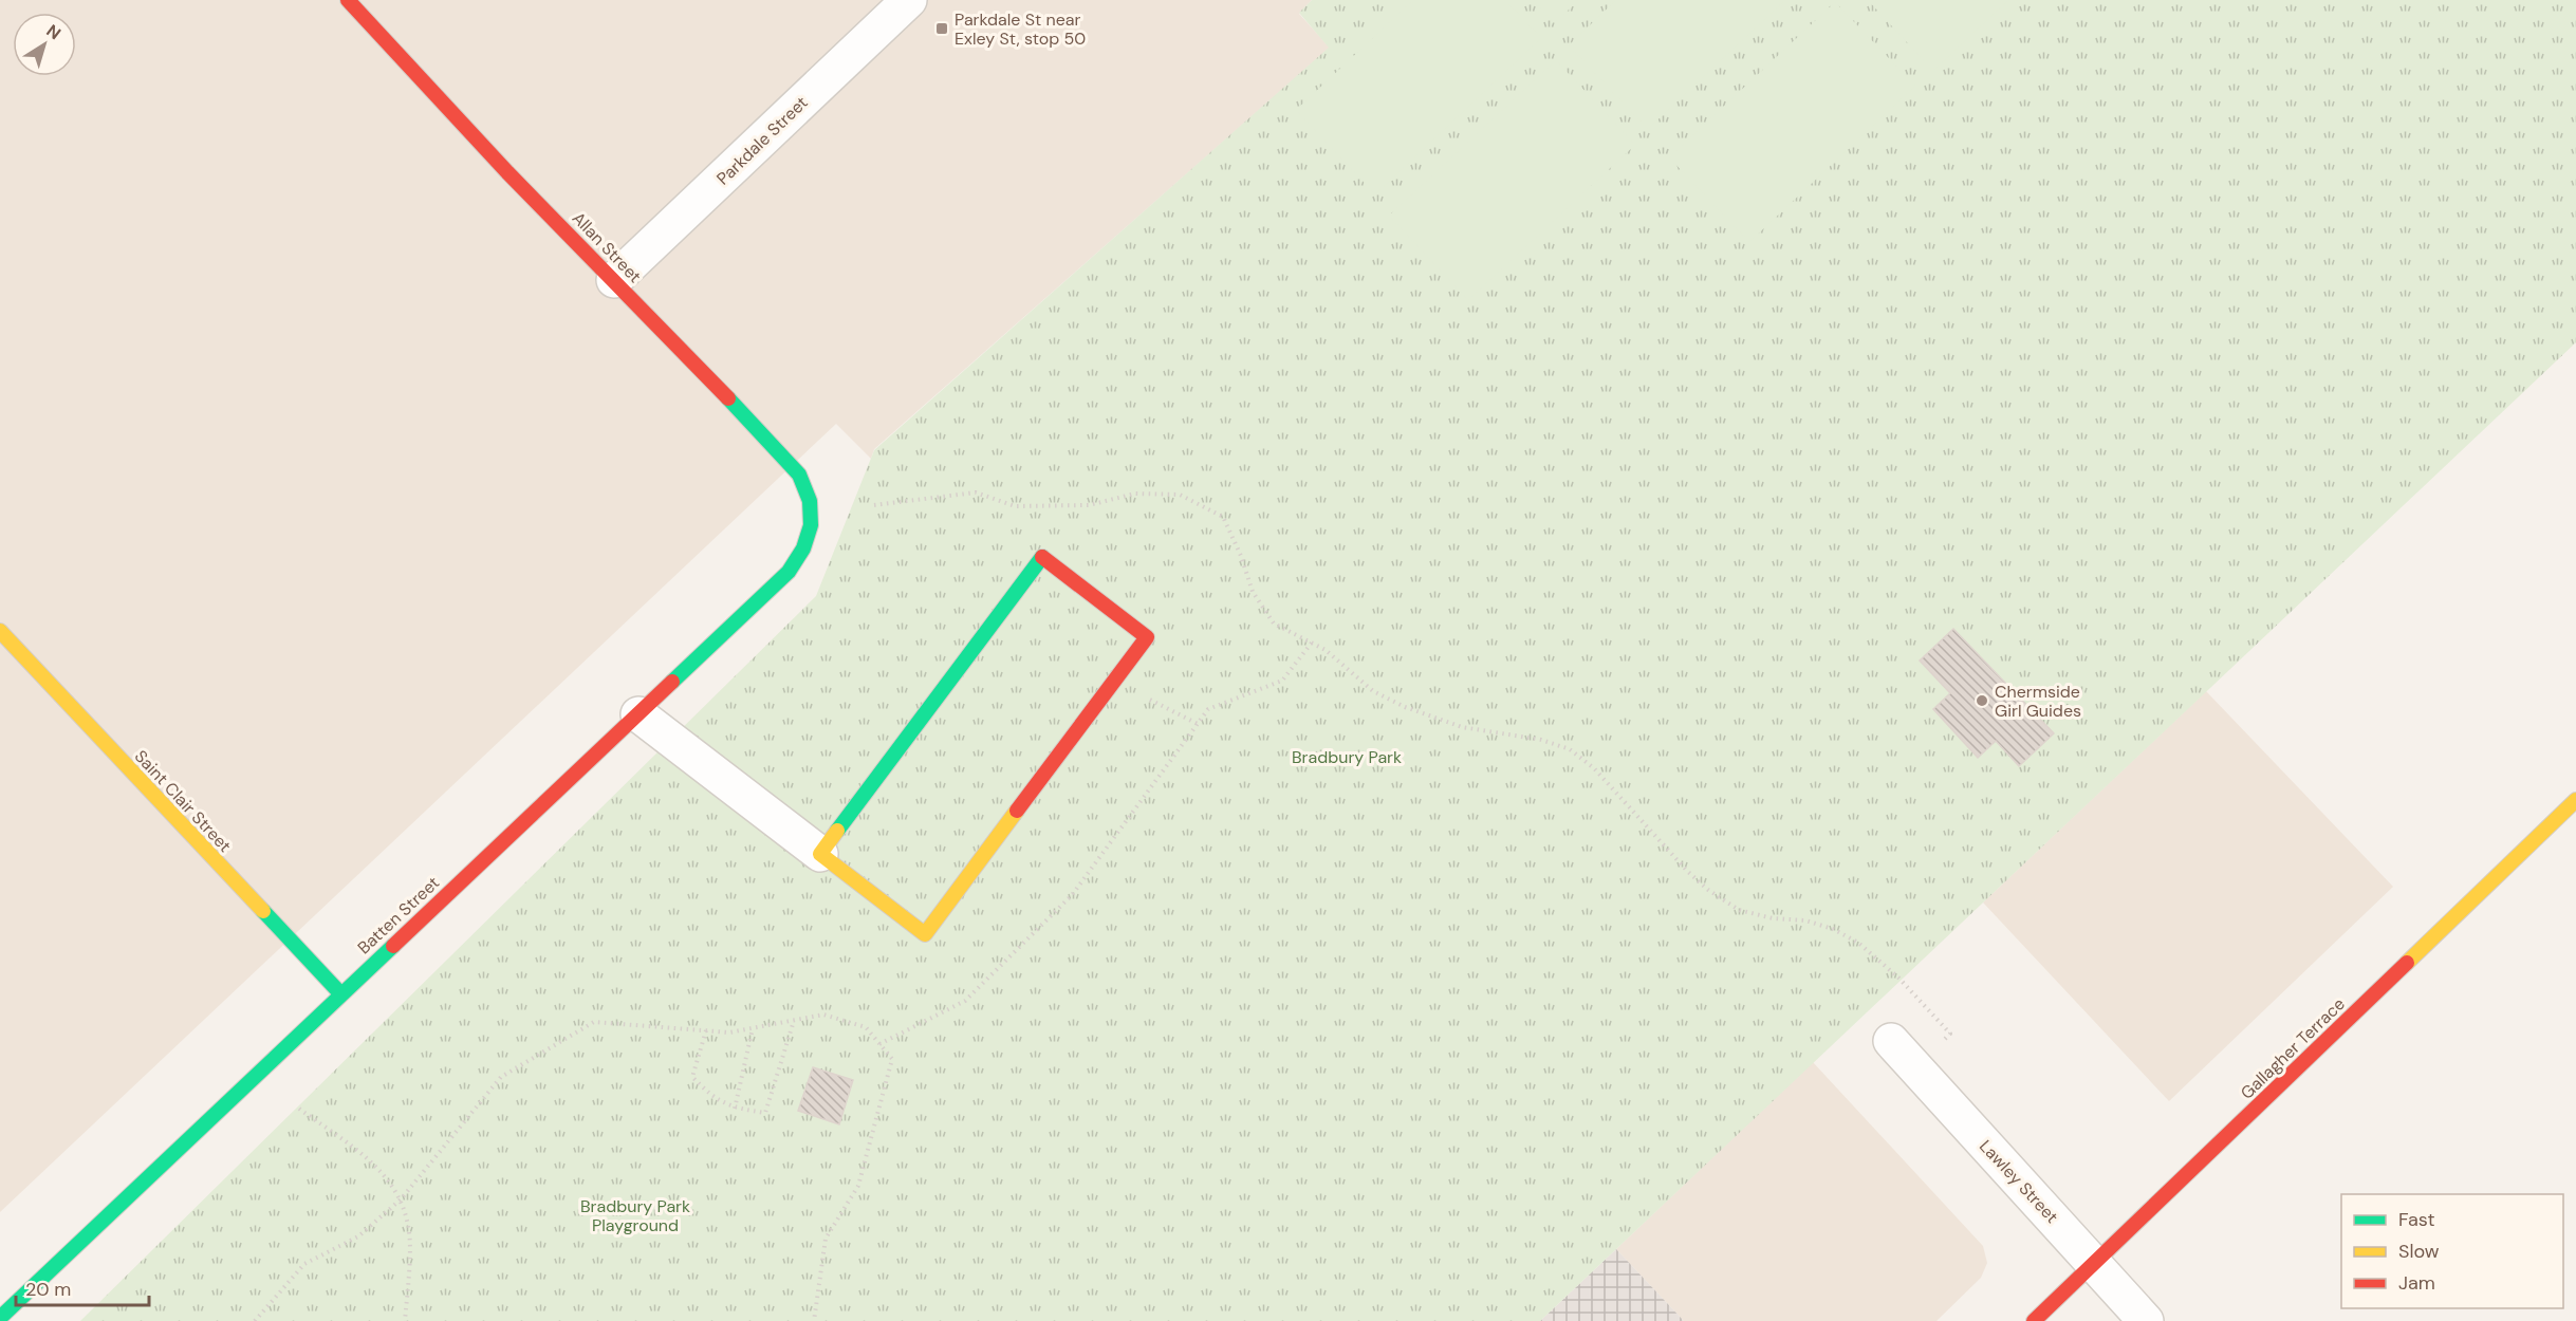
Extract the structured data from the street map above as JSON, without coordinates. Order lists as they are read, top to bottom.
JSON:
{
  "streets": {
    "street": [
      "Parkdale Street",
      "Allan Street",
      "Saint Clair Street",
      "Batten Street",
      "Gallagher Terrace",
      "Lawley Street"
    ]
  },
  "crossings": [
    ["Parkdale Street", "Allan Street"],
    ["Allan Street", "Batten Street"],
    ["Saint Clair Street", "Batten Street"],
    ["Gallagher Terrace", "Lawley Street"]
  ],
  "parks": ["Bradbury Park", "Bradbury Park Playground"],
  "places": {
    "transit": ["Parkdale St near Exley St, stop 50"],
    "other": ["Chermside Girl Guides"]
  },
  "legend": ["Fast", "Slow", "Jam"],
  "scale_bar": "20 m",
  "north": "top right"
}
